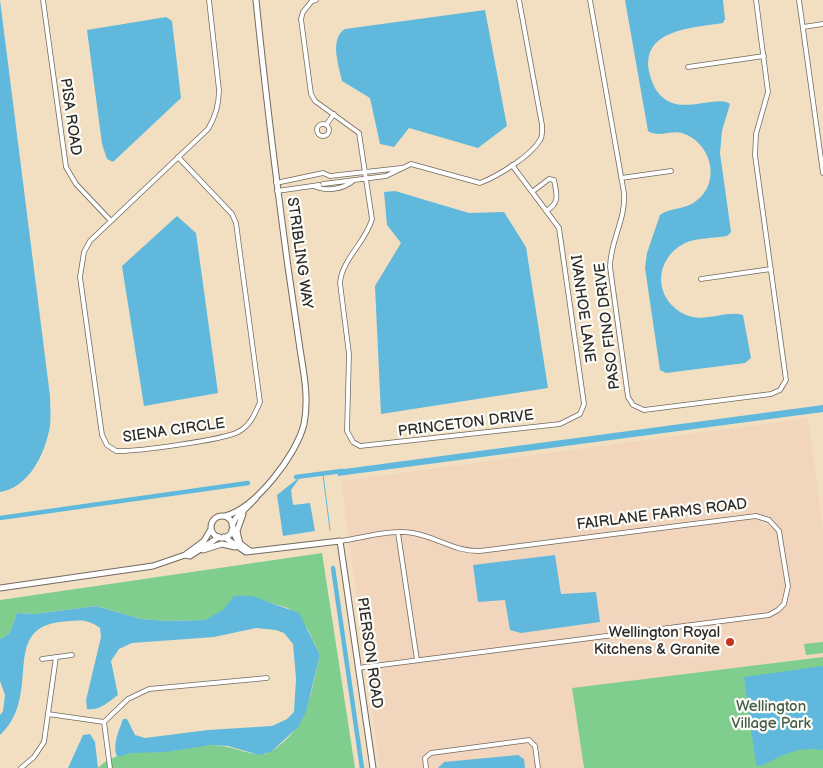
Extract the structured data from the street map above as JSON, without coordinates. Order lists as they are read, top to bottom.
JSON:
{
  "streets": {
    "street": [
      "PISA ROAD",
      "STRIBLING WAY",
      "IVANHOE LANE",
      "PASO FINO DRIVE",
      "PRINCETON DRIVE",
      "SIENA CIRCLE",
      "FAIRLANE FARMS ROAD",
      "PIERSON ROAD"
    ]
  },
  "crossings": [
    ["PISA ROAD", "SIENA CIRCLE"],
    ["STRIBLING WAY", "FAIRLANE FARMS ROAD"],
    ["IVANHOE LANE", "PRINCETON DRIVE"],
    ["FAIRLANE FARMS ROAD", "PIERSON ROAD"]
  ],
  "parks": ["Wellington Village Park"],
  "places": ["Wellington Royal Kitchens & Granite"]
}
